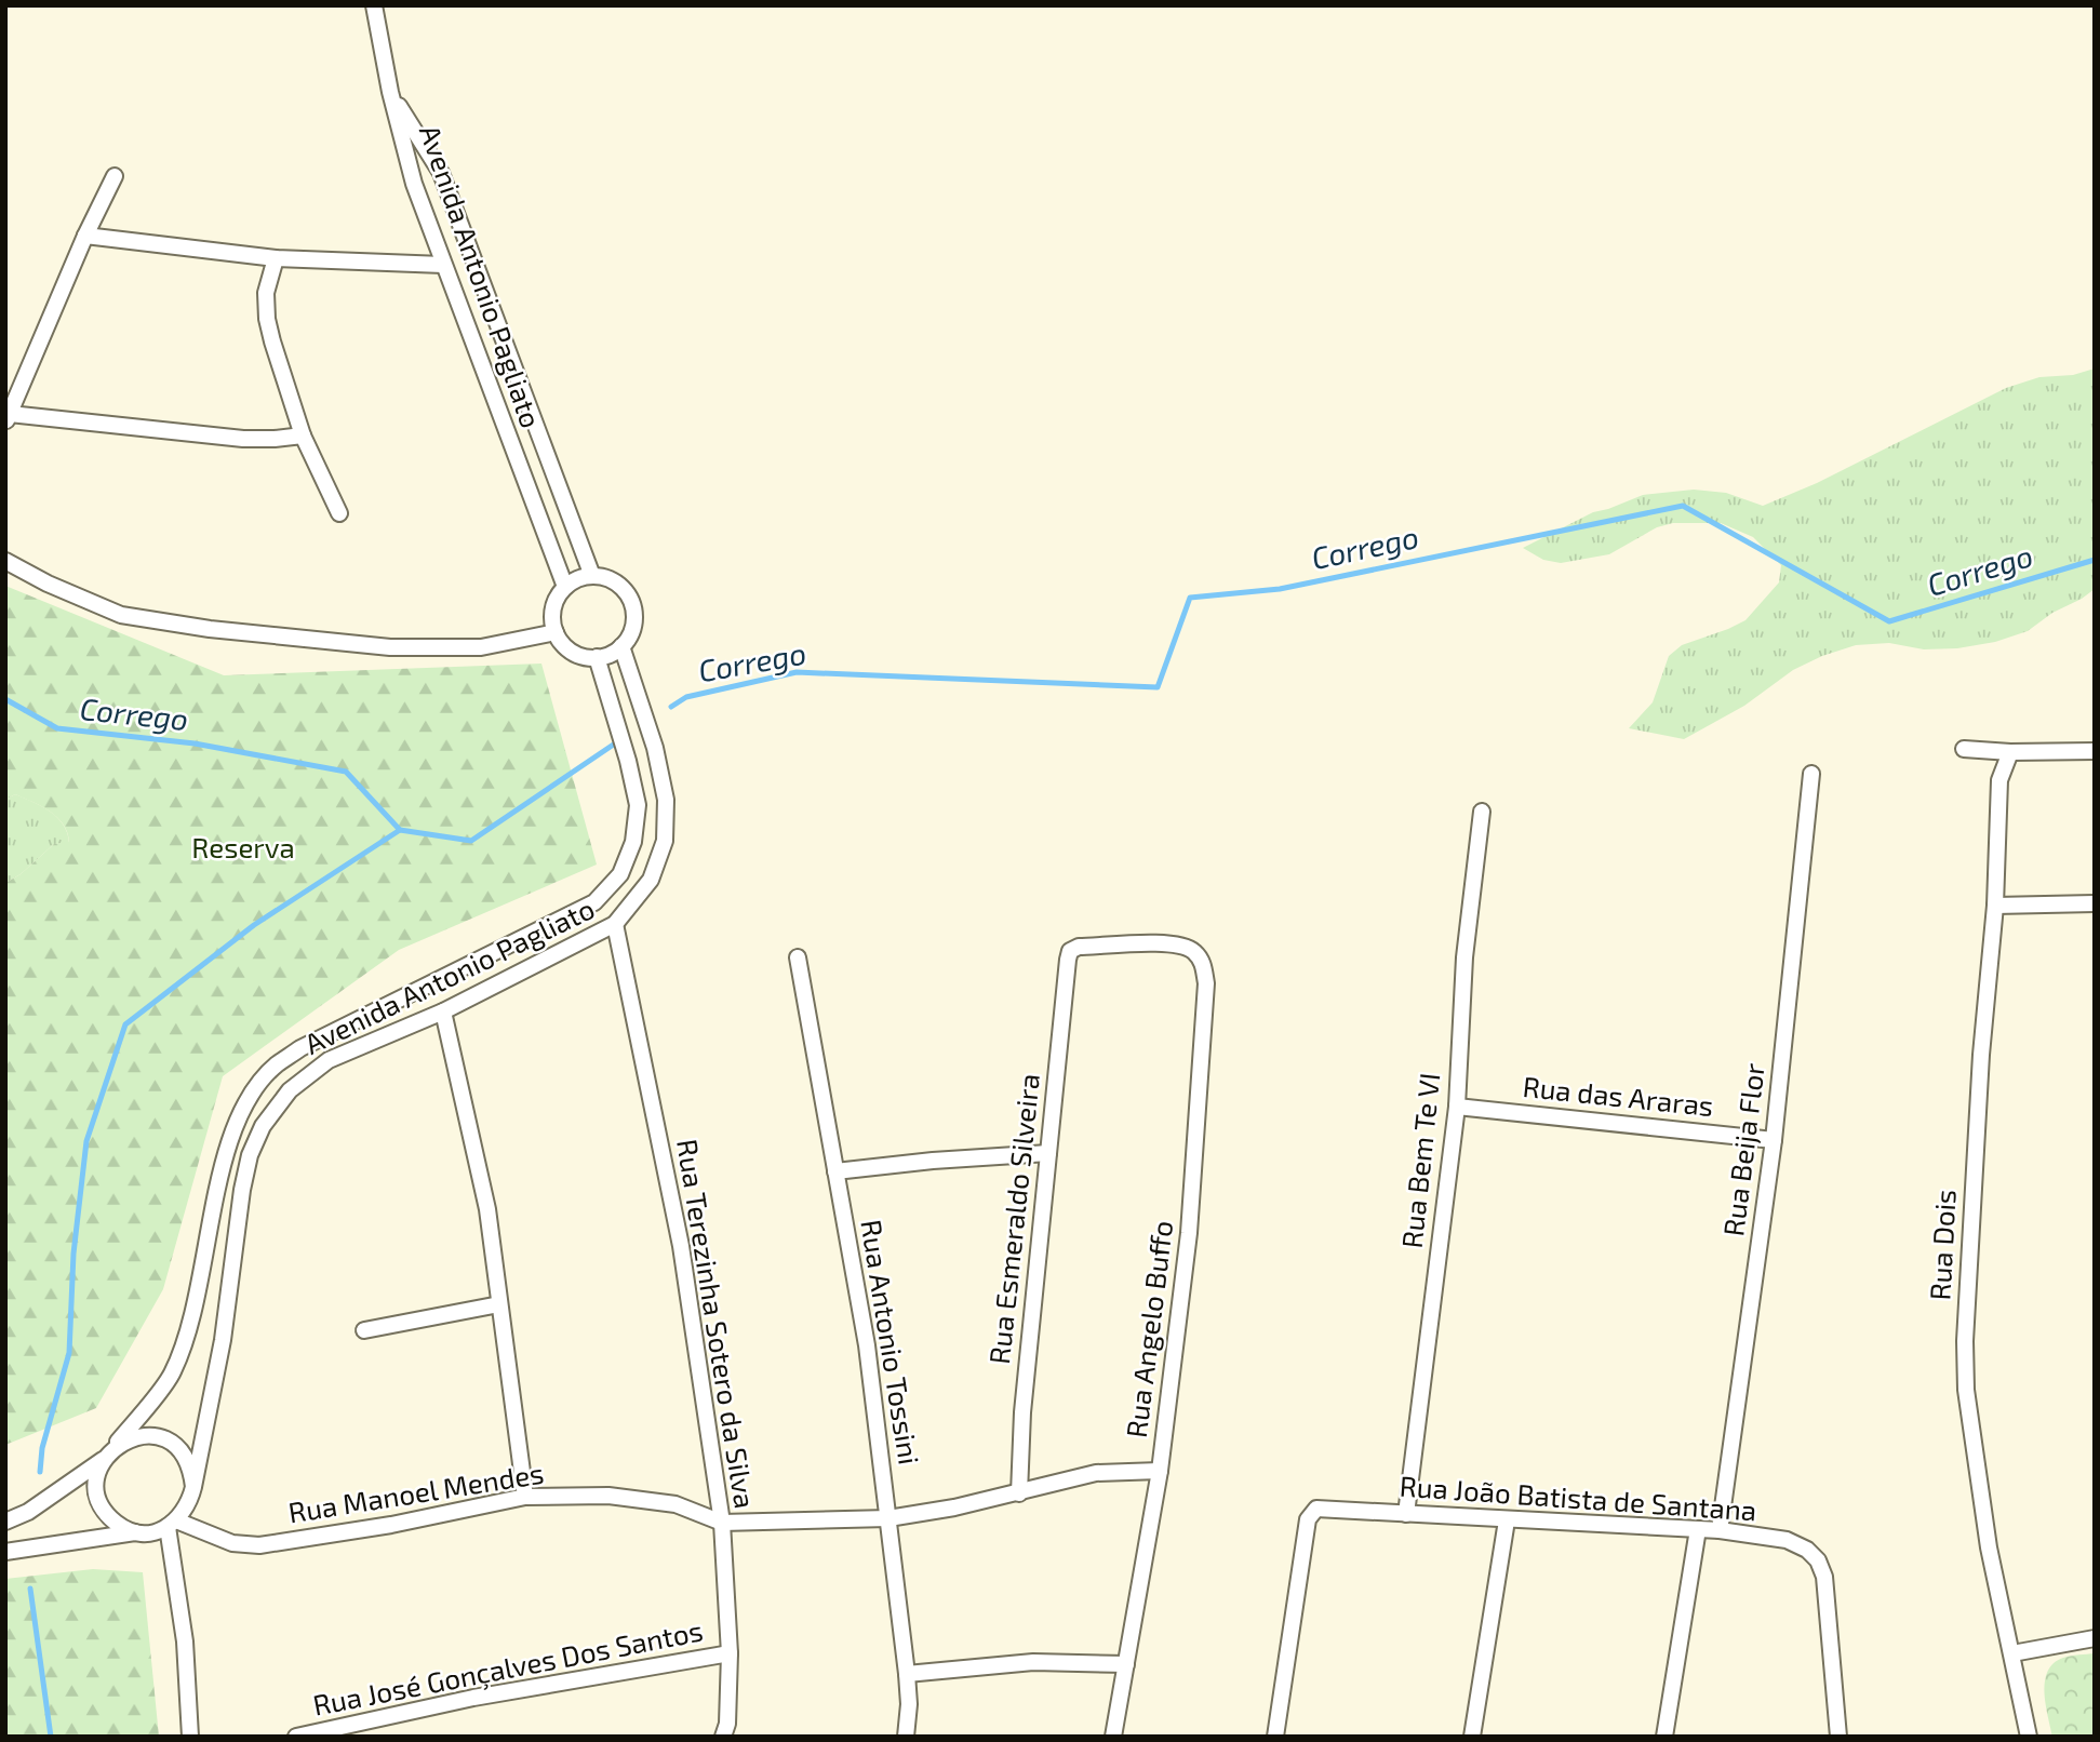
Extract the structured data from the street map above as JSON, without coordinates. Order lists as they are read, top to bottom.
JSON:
{
  "streets": {
    "street": [
      "Avenida Antonio Pagliato",
      "Rua das Araras",
      "Rua Beija Flor",
      "Rua Bem Te VI",
      "Rua Esmeraldo Silveira",
      "Rua Dois",
      "Rua Terezinha Sotero da Silva",
      "Rua Angelo Buffo",
      "Rua Antonio Tossini",
      "Rua Manoel Mendes",
      "Rua João Batista de Santana",
      "Rua José Gonçalves Dos Santos"
    ]
  },
  "crossings": [
    ["Avenida Antonio Pagliato", "Rua Terezinha Sotero da Silva"],
    ["Avenida Antonio Pagliato", "Rua Manoel Mendes"],
    ["Rua das Araras", "Rua Beija Flor"],
    ["Rua das Araras", "Rua Bem Te VI"],
    ["Rua Beija Flor", "Rua João Batista de Santana"],
    ["Rua Bem Te VI", "Rua João Batista de Santana"],
    ["Rua Esmeraldo Silveira", "Rua Angelo Buffo"],
    ["Rua Esmeraldo Silveira", "Rua Manoel Mendes"],
    ["Rua Terezinha Sotero da Silva", "Rua Manoel Mendes"],
    ["Rua Terezinha Sotero da Silva", "Rua José Gonçalves Dos Santos"],
    ["Rua Angelo Buffo", "Rua Manoel Mendes"],
    ["Rua Antonio Tossini", "Rua Manoel Mendes"]
  ],
  "water": ["Corrego"],
  "parks": ["Reserva"]
}
